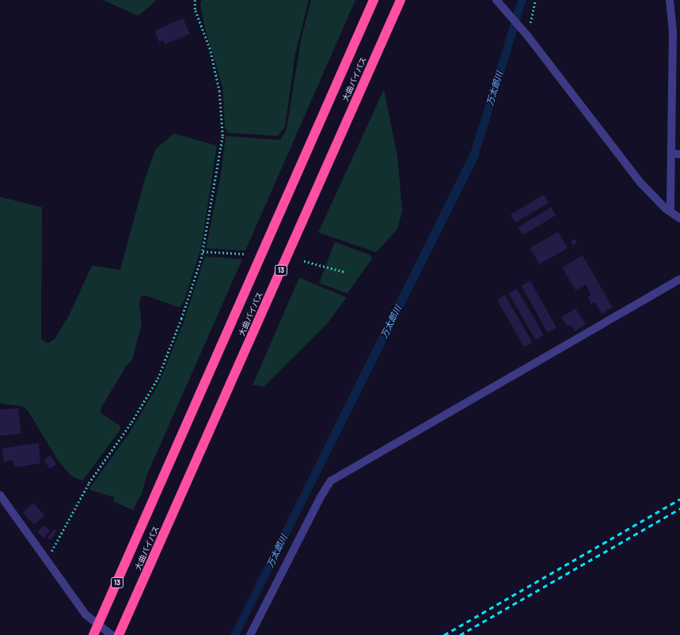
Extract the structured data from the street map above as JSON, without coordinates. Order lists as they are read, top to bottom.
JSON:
{
  "streets": {
    "highway": ["大曲バイパス", "13"]
  },
  "water": ["万太郎川"]
}
